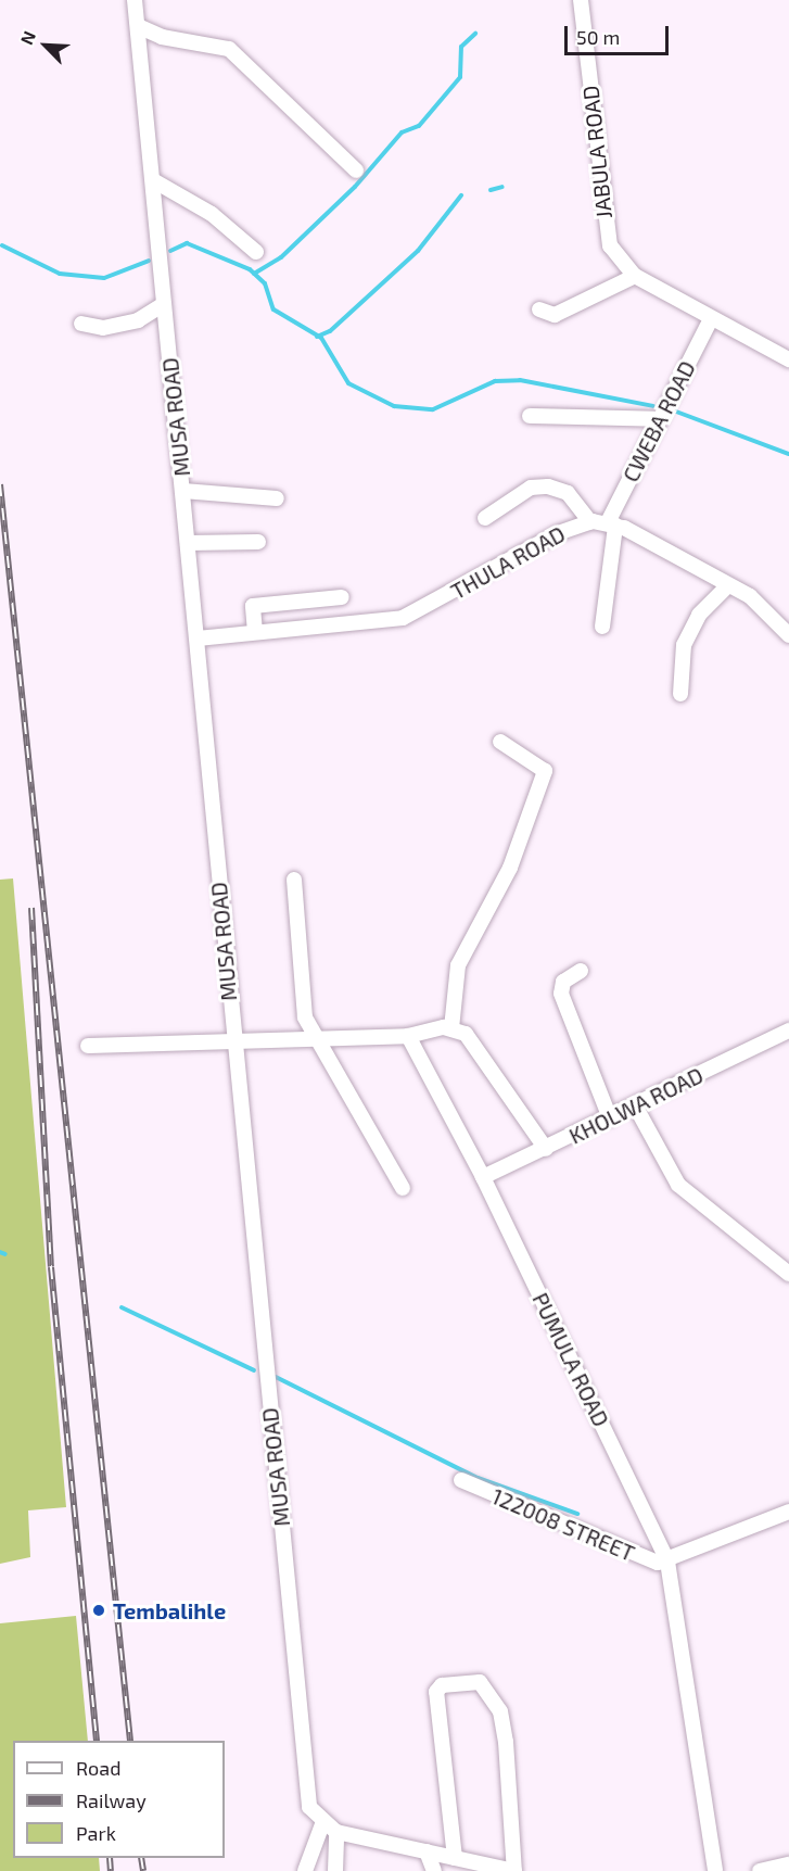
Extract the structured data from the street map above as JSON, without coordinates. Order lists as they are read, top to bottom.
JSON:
{
  "streets": {
    "street": [
      "JABULA ROAD",
      "MUSA ROAD",
      "CWEBA ROAD",
      "THULA ROAD",
      "KHOLWA ROAD",
      "PUMULA ROAD",
      "122008 STREET"
    ]
  },
  "crossings": [
    ["JABULA ROAD", "CWEBA ROAD"],
    ["MUSA ROAD", "THULA ROAD"],
    ["CWEBA ROAD", "THULA ROAD"],
    ["KHOLWA ROAD", "PUMULA ROAD"],
    ["PUMULA ROAD", "122008 STREET"]
  ],
  "places": ["Tembalihle"],
  "legend": ["Road", "Railway", "Park"],
  "scale_bar": "50 m",
  "north": "top left"
}
